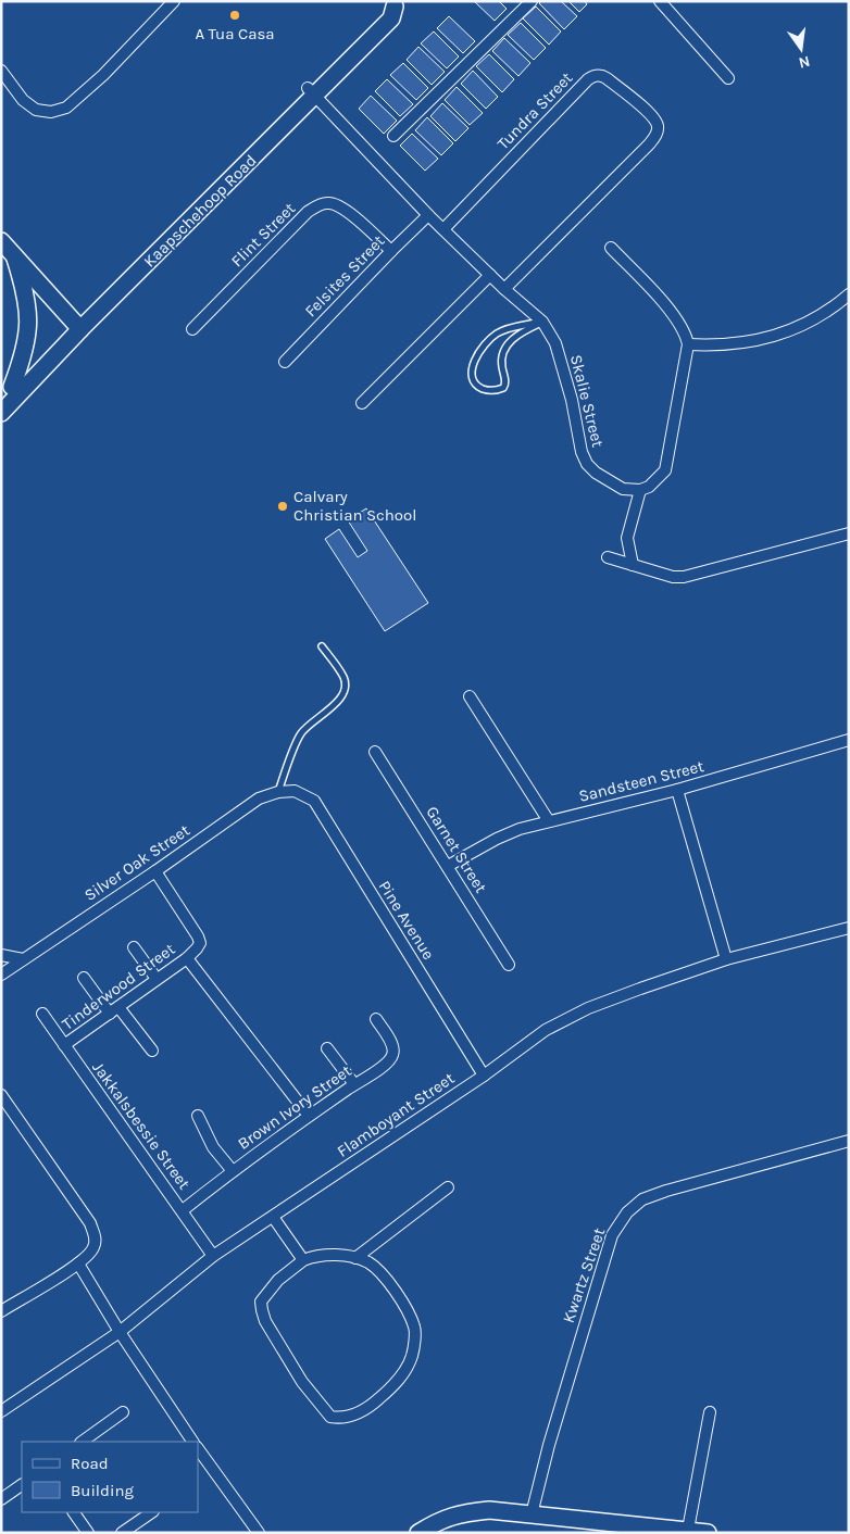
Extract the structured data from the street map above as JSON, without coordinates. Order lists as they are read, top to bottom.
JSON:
{
  "streets": {
    "main road": ["Kaapschehoop Road"],
    "street": [
      "Tundra Street",
      "Flint Street",
      "Felsites Street",
      "Skalie Street",
      "Sandsteen Street",
      "Garnet Street",
      "Silver Oak Street",
      "Pine Avenue",
      "Tinderwood Street",
      "Brown Ivory Street",
      "Flamboyant Street",
      "Jakkalsbessie Street",
      "Kwartz Street"
    ]
  },
  "crossings": [
    ["Tundra Street", "Skalie Street"],
    ["Kaapschehoop Road", "Skalie Street"],
    ["Flint Street", "Felsites Street"],
    ["Felsites Street", "Skalie Street"],
    ["Sandsteen Street", "Garnet Street"],
    ["Silver Oak Street", "Pine Avenue"],
    ["Silver Oak Street", "Tinderwood Street"],
    ["Pine Avenue", "Flamboyant Street"],
    ["Tinderwood Street", "Jakkalsbessie Street"],
    ["Brown Ivory Street", "Jakkalsbessie Street"],
    ["Flamboyant Street", "Jakkalsbessie Street"]
  ],
  "places": ["A Tua Casa", "Calvary Christian School"],
  "legend": ["Road", "Building"],
  "north": "bottom"
}
